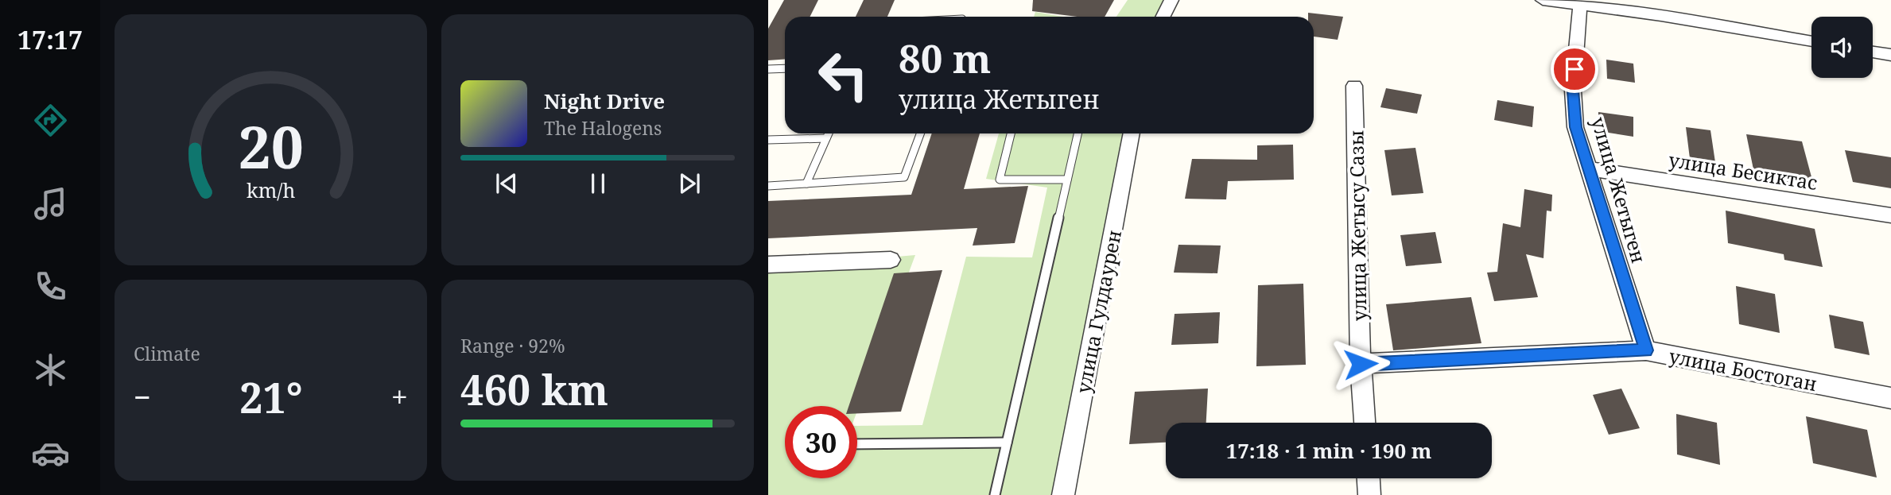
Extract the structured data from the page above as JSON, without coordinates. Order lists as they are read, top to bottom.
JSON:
{
  "streets": {
    "street": [
      "улица Бесиктас",
      "улица Жетыген",
      "улица Жетысу Сазы",
      "улица Гулдаурен",
      "улица Бостоган"
    ]
  },
  "crossings": [
    ["улица Бесиктас", "улица Жетыген"],
    ["улица Жетыген", "улица Бостоган"],
    ["улица Жетысу Сазы", "улица Бостоган"]
  ],
  "page": {
    "tabs": "17:17",
    "turn": ["80 m", "улица Жетыген"],
    "song": ["Night Drive", "The Halogens"],
    "tile": [
      "Climate",
      ["Range · 92%", "460 km"]
    ],
    "heat": ["−", "21°", "+"],
    "limit": "30",
    "trip": "17:18 · 1 min · 190 m",
    "gauge": ["20", "km/h"]
  }
}
